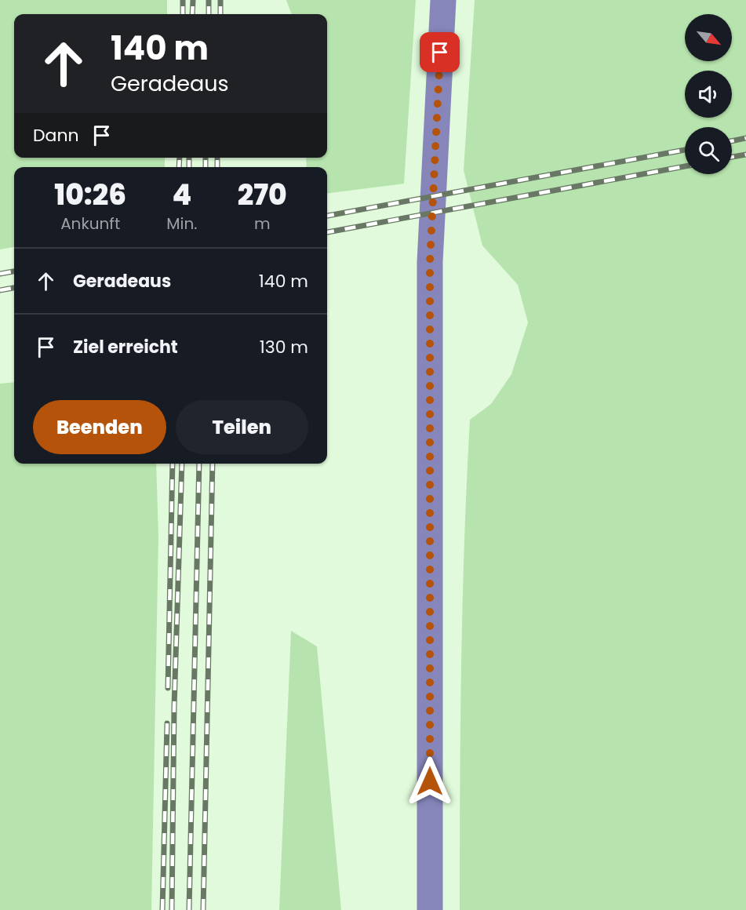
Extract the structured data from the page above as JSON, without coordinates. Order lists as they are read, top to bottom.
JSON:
{
  "north": "bottom right",
  "page": {
    "turn": ["140 m", "Geradeaus"],
    "then": "Dann",
    "eta": [
      "10:26",
      "Ankunft",
      "4",
      "Min.",
      "270",
      "m"
    ],
    "list": [
      {
        "name": "Geradeaus",
        "value": "140 m"
      },
      {
        "name": "Ziel erreicht",
        "value": "130 m"
      }
    ],
    "buttons": ["Beenden", "Teilen"]
  }
}
